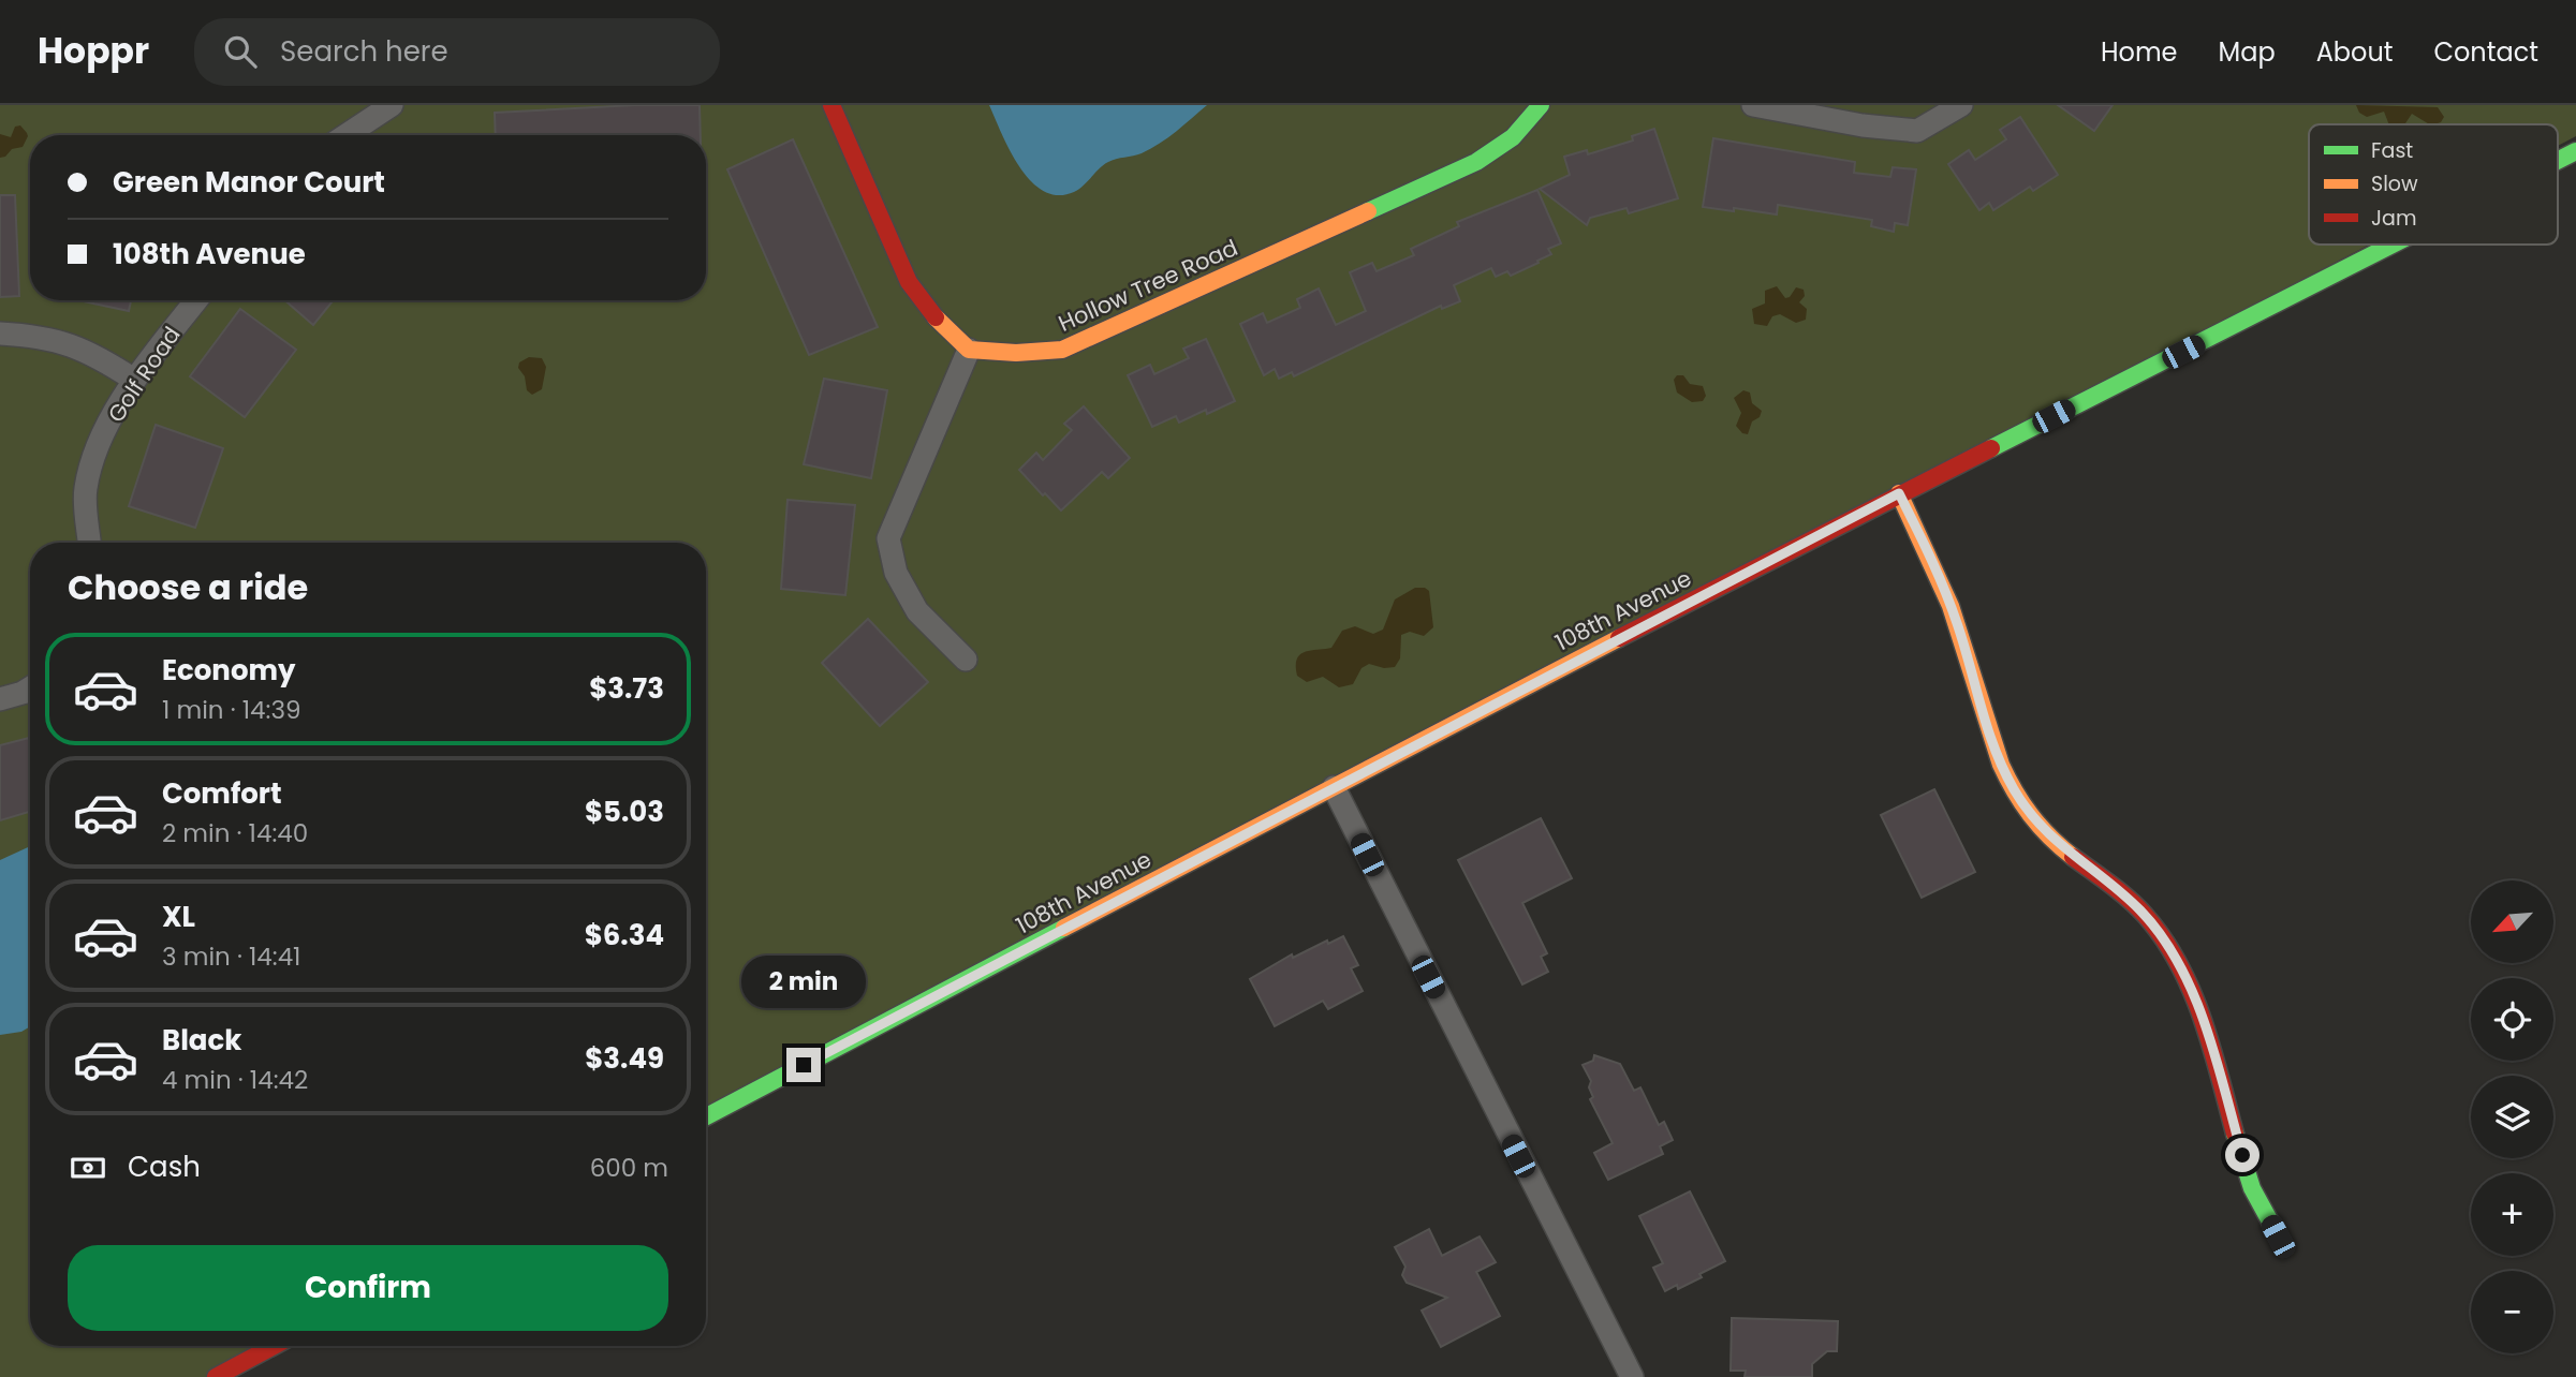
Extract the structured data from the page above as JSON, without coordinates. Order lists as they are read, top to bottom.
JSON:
{
  "streets": {
    "street": ["Hollow Tree Road", "Golf Road", "108th Avenue"]
  },
  "legend": ["Fast", "Slow", "Jam"],
  "north": "bottom left",
  "page": {
    "header": "Hoppr",
    "search": "Search here",
    "nav": [
      "Home",
      "Map",
      "About",
      "Contact"
    ],
    "banner": ["Green Manor Court", "108th Avenue"],
    "heading": "Choose a ride",
    "list": [
      {
        "name": "Economy",
        "note": "1 min · 14:39",
        "value": "$3.73"
      },
      {
        "name": "Comfort",
        "note": "2 min · 14:40",
        "value": "$5.03"
      },
      {
        "name": "XL",
        "note": "3 min · 14:41",
        "value": "$6.34"
      },
      {
        "name": "Black",
        "note": "4 min · 14:42",
        "value": "$3.49"
      }
    ],
    "map_buttons": ["+", "−"],
    "bubble": "2 min",
    "pay": ["Cash", "600 m"],
    "buttons": "Confirm"
  }
}
